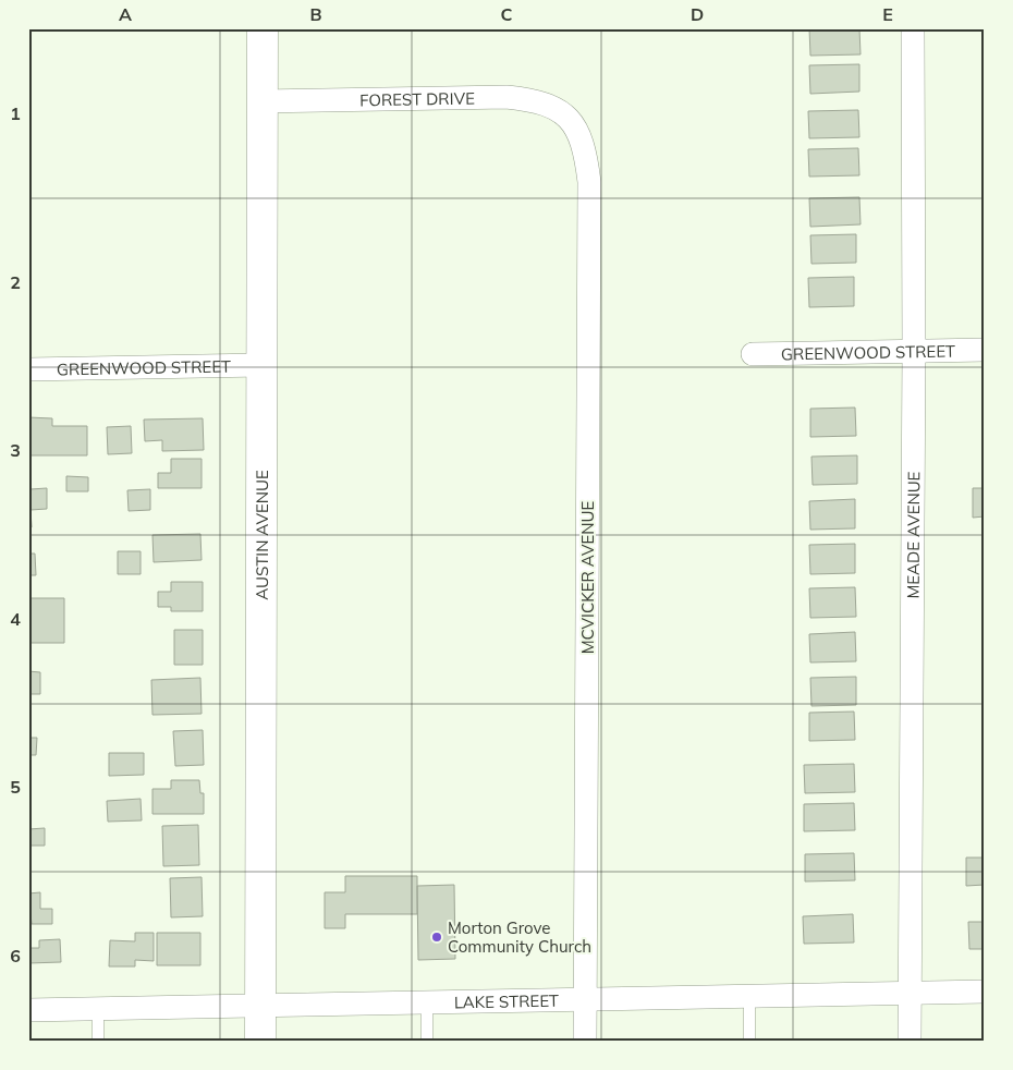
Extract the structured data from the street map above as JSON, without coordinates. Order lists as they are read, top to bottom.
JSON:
{
  "streets": {
    "street": [
      "FOREST DRIVE",
      "GREENWOOD STREET",
      "AUSTIN AVENUE",
      "MEADE AVENUE",
      "MCVICKER AVENUE",
      "LAKE STREET"
    ]
  },
  "crossings": [
    ["FOREST DRIVE", "AUSTIN AVENUE"],
    ["FOREST DRIVE", "MCVICKER AVENUE"],
    ["GREENWOOD STREET", "AUSTIN AVENUE"],
    ["GREENWOOD STREET", "MEADE AVENUE"],
    ["AUSTIN AVENUE", "LAKE STREET"],
    ["MEADE AVENUE", "LAKE STREET"],
    ["MCVICKER AVENUE", "LAKE STREET"]
  ],
  "places": ["Morton Grove Community Church"],
  "grid": {
    "columns": [
      "A",
      "B",
      "C",
      "D",
      "E"
    ],
    "rows": [
      "1",
      "2",
      "3",
      "4",
      "5",
      "6"
    ]
  }
}
